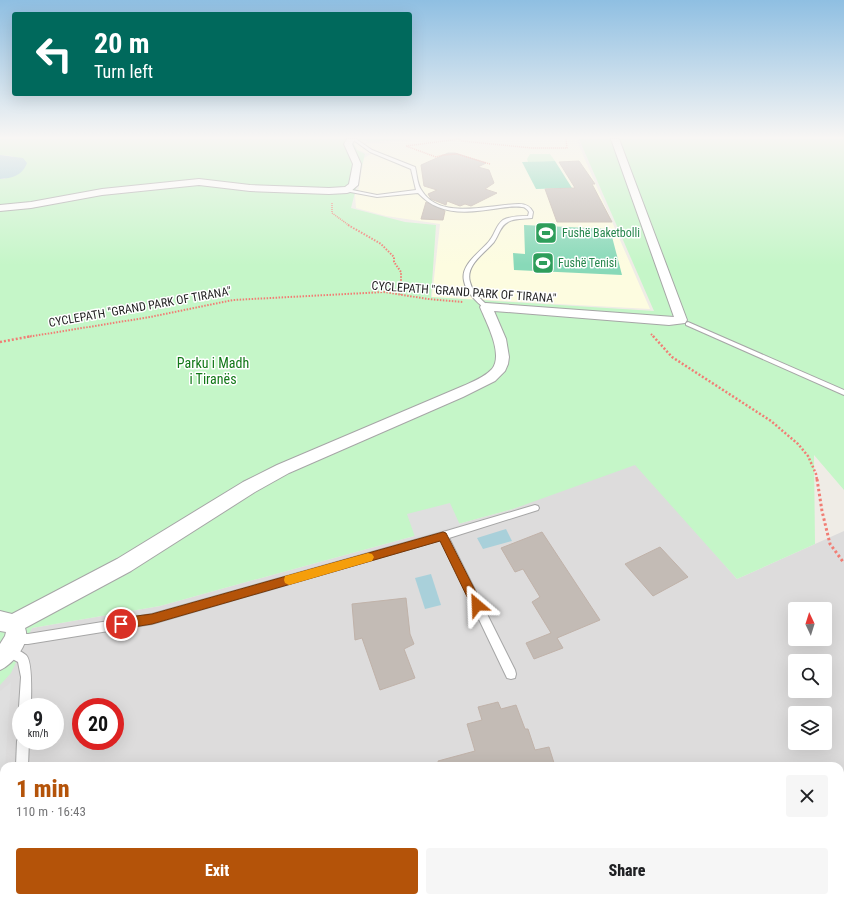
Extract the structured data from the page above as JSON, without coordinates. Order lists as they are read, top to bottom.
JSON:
{
  "streets": {
    "path": ["CYCLEPATH \"GRAND PARK OF TIRANA\""]
  },
  "parks": ["Parku i Madh i Tiranës"],
  "places": {
    "sports": ["Fushë Baketbolli", "Fushë Tenisi"]
  },
  "north": "top",
  "page": {
    "turn": ["20 m", "Turn left"],
    "speed": "9 km/h",
    "limit": "20",
    "heading": ["1 min", "110 m · 16:43"],
    "buttons": ["Exit", "Share"]
  }
}
